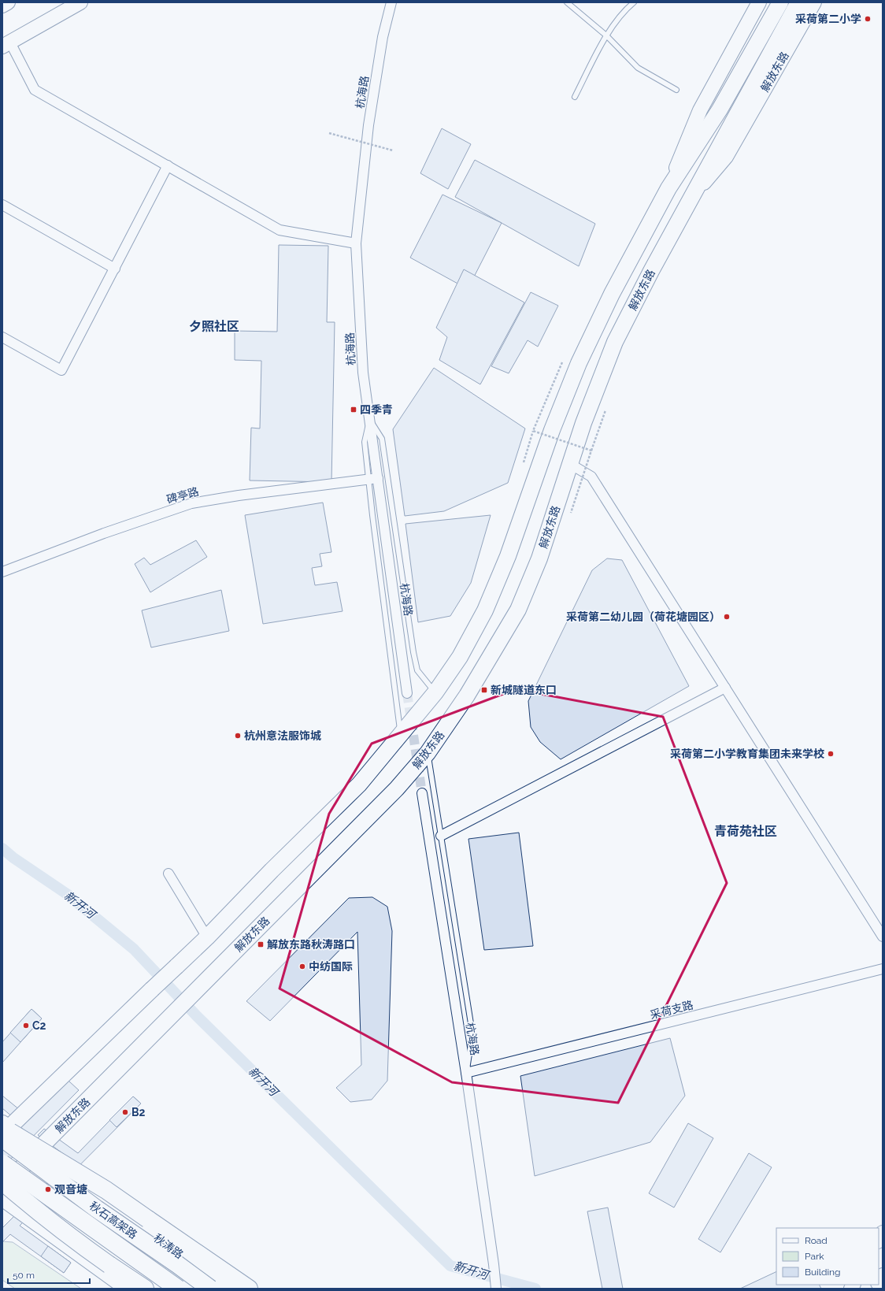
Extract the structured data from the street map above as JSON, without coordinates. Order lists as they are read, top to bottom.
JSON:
{
  "streets": {
    "highway": ["秋石高架路"],
    "main road": ["解放东路", "秋涛路"],
    "street": ["杭海路", "碑亭路", "采荷支路"]
  },
  "crossings": [
    ["解放东路", "秋涛路"],
    ["杭海路", "碑亭路"],
    ["杭海路", "采荷支路"],
    ["秋石高架路", "秋涛路"]
  ],
  "districts": ["夕照社区", "青荷苑社区"],
  "water": ["新开河"],
  "places": {
    "other": [
      "采荷第二小学",
      "采荷第二幼儿园（荷花塘园区）",
      "杭州意法服饰城",
      "采荷第二小学教育集团未来学校",
      "中纺国际",
      "C2",
      "B2",
      "观音塘"
    ],
    "transit": ["四季青", "新城隧道东口", "解放东路秋涛路口"]
  },
  "legend": ["Road", "Park", "Building"],
  "scale_bar": "50 m"
}
